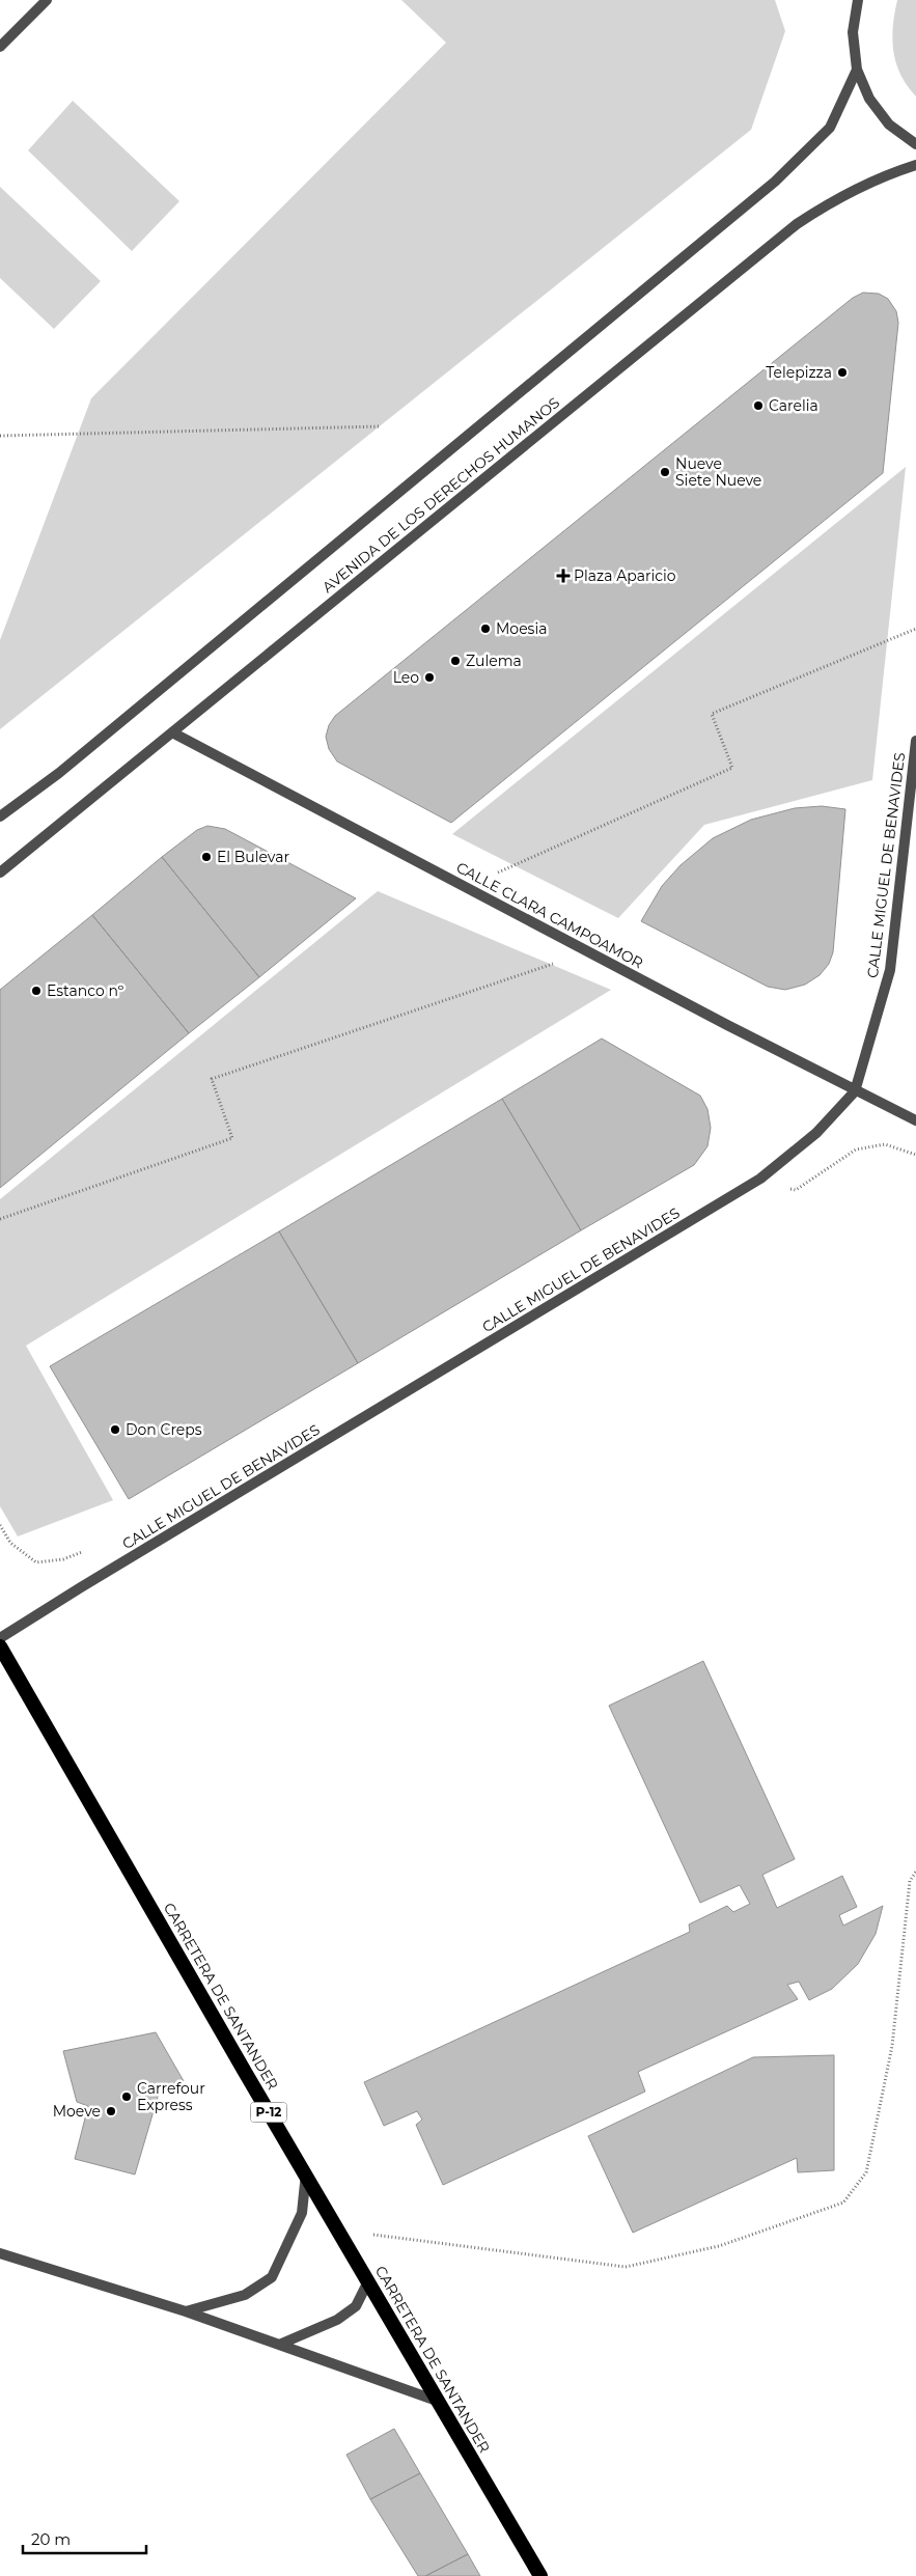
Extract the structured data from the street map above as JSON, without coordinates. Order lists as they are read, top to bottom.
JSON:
{
  "streets": {
    "highway": ["CARRETERA DE SANTANDER", "P-12"],
    "street": ["AVENIDA DE LOS DERECHOS HUMANOS", "CALLE MIGUEL DE BENAVIDES", "CALLE CLARA CAMPOAMOR"]
  },
  "crossings": [
    ["AVENIDA DE LOS DERECHOS HUMANOS", "CALLE CLARA CAMPOAMOR"],
    ["CALLE MIGUEL DE BENAVIDES", "CALLE CLARA CAMPOAMOR"]
  ],
  "places": {
    "other": [
      "Telepizza",
      "Carelia",
      "Nueve Siete Nueve",
      "Moesia",
      "Zulema",
      "Leo",
      "El Bulevar",
      "Estanco nº",
      "Don Creps",
      "Carrefour Express",
      "Moeve"
    ],
    "health": ["Plaza Aparicio"]
  },
  "scale_bar": "20 m"
}
